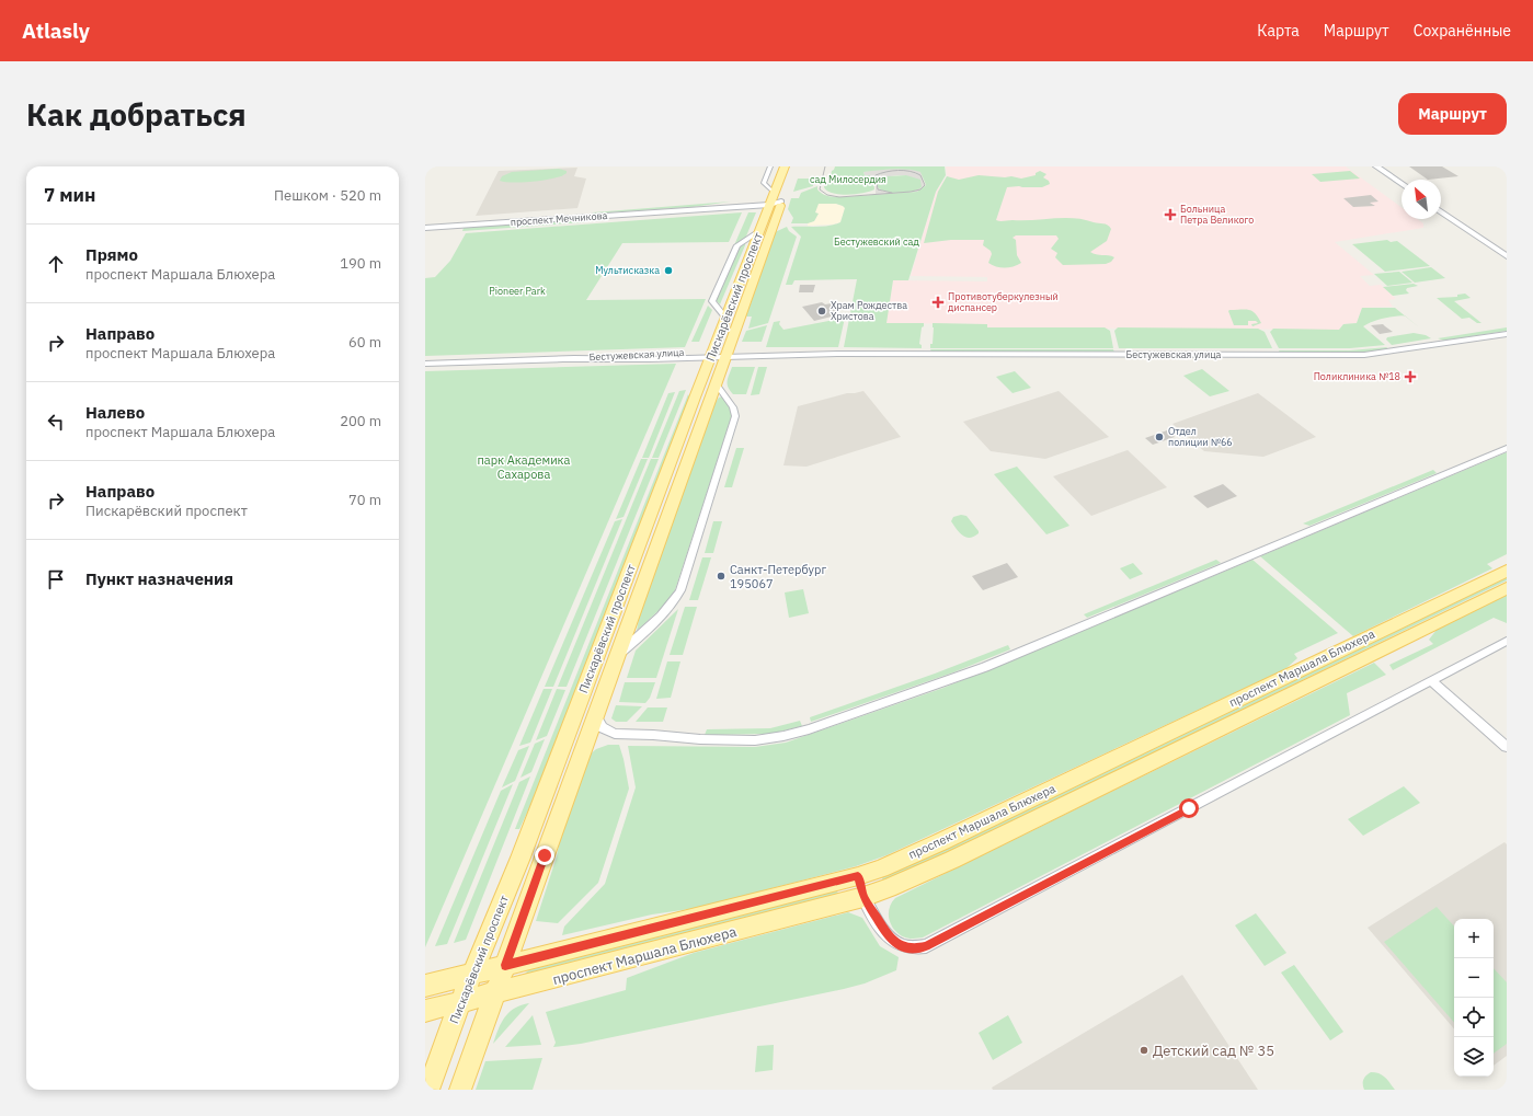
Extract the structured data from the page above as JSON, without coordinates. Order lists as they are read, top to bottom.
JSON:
{
  "streets": {
    "main road": ["Пискарёвский проспект", "проспект Маршала Блюхера"],
    "street": ["проспект Мечникова", "Бестужевская улица"]
  },
  "crossings": [
    ["проспект Мечникова", "Пискарёвский проспект"],
    ["Пискарёвский проспект", "Бестужевская улица"],
    ["Пискарёвский проспект", "проспект Маршала Блюхера"]
  ],
  "parks": [
    "сад Милосердия",
    "Бестужевский сад",
    "Pioneer Park",
    "парк Академика Сахарова"
  ],
  "places": {
    "health": ["Больница Петра Великого", "Противотуберкулезный диспансер", "Поликлиника №18"],
    "other": [
      "Мультисказка",
      "Храм Рождества Христова",
      "Отдел полиции №66",
      "Санкт-Петербург 195067",
      "Детский сад № 35"
    ]
  },
  "north": "top left",
  "page": {
    "header": "Atlasly",
    "nav": ["Карта", "Маршрут", "Сохранённые"],
    "buttons": "Маршрут",
    "title": "Как добраться",
    "heading": ["7 мин", "Пешком · 520 m"],
    "list": [
      ["Прямо", "проспект Маршала Блюхера", "190 m"],
      ["Направо", "проспект Маршала Блюхера", "60 m"],
      ["Налево", "проспект Маршала Блюхера", "200 m"],
      ["Направо", "Пискарёвский проспект", "70 m"],
      "Пункт назначения"
    ],
    "map_buttons": ["+", "−"]
  }
}
